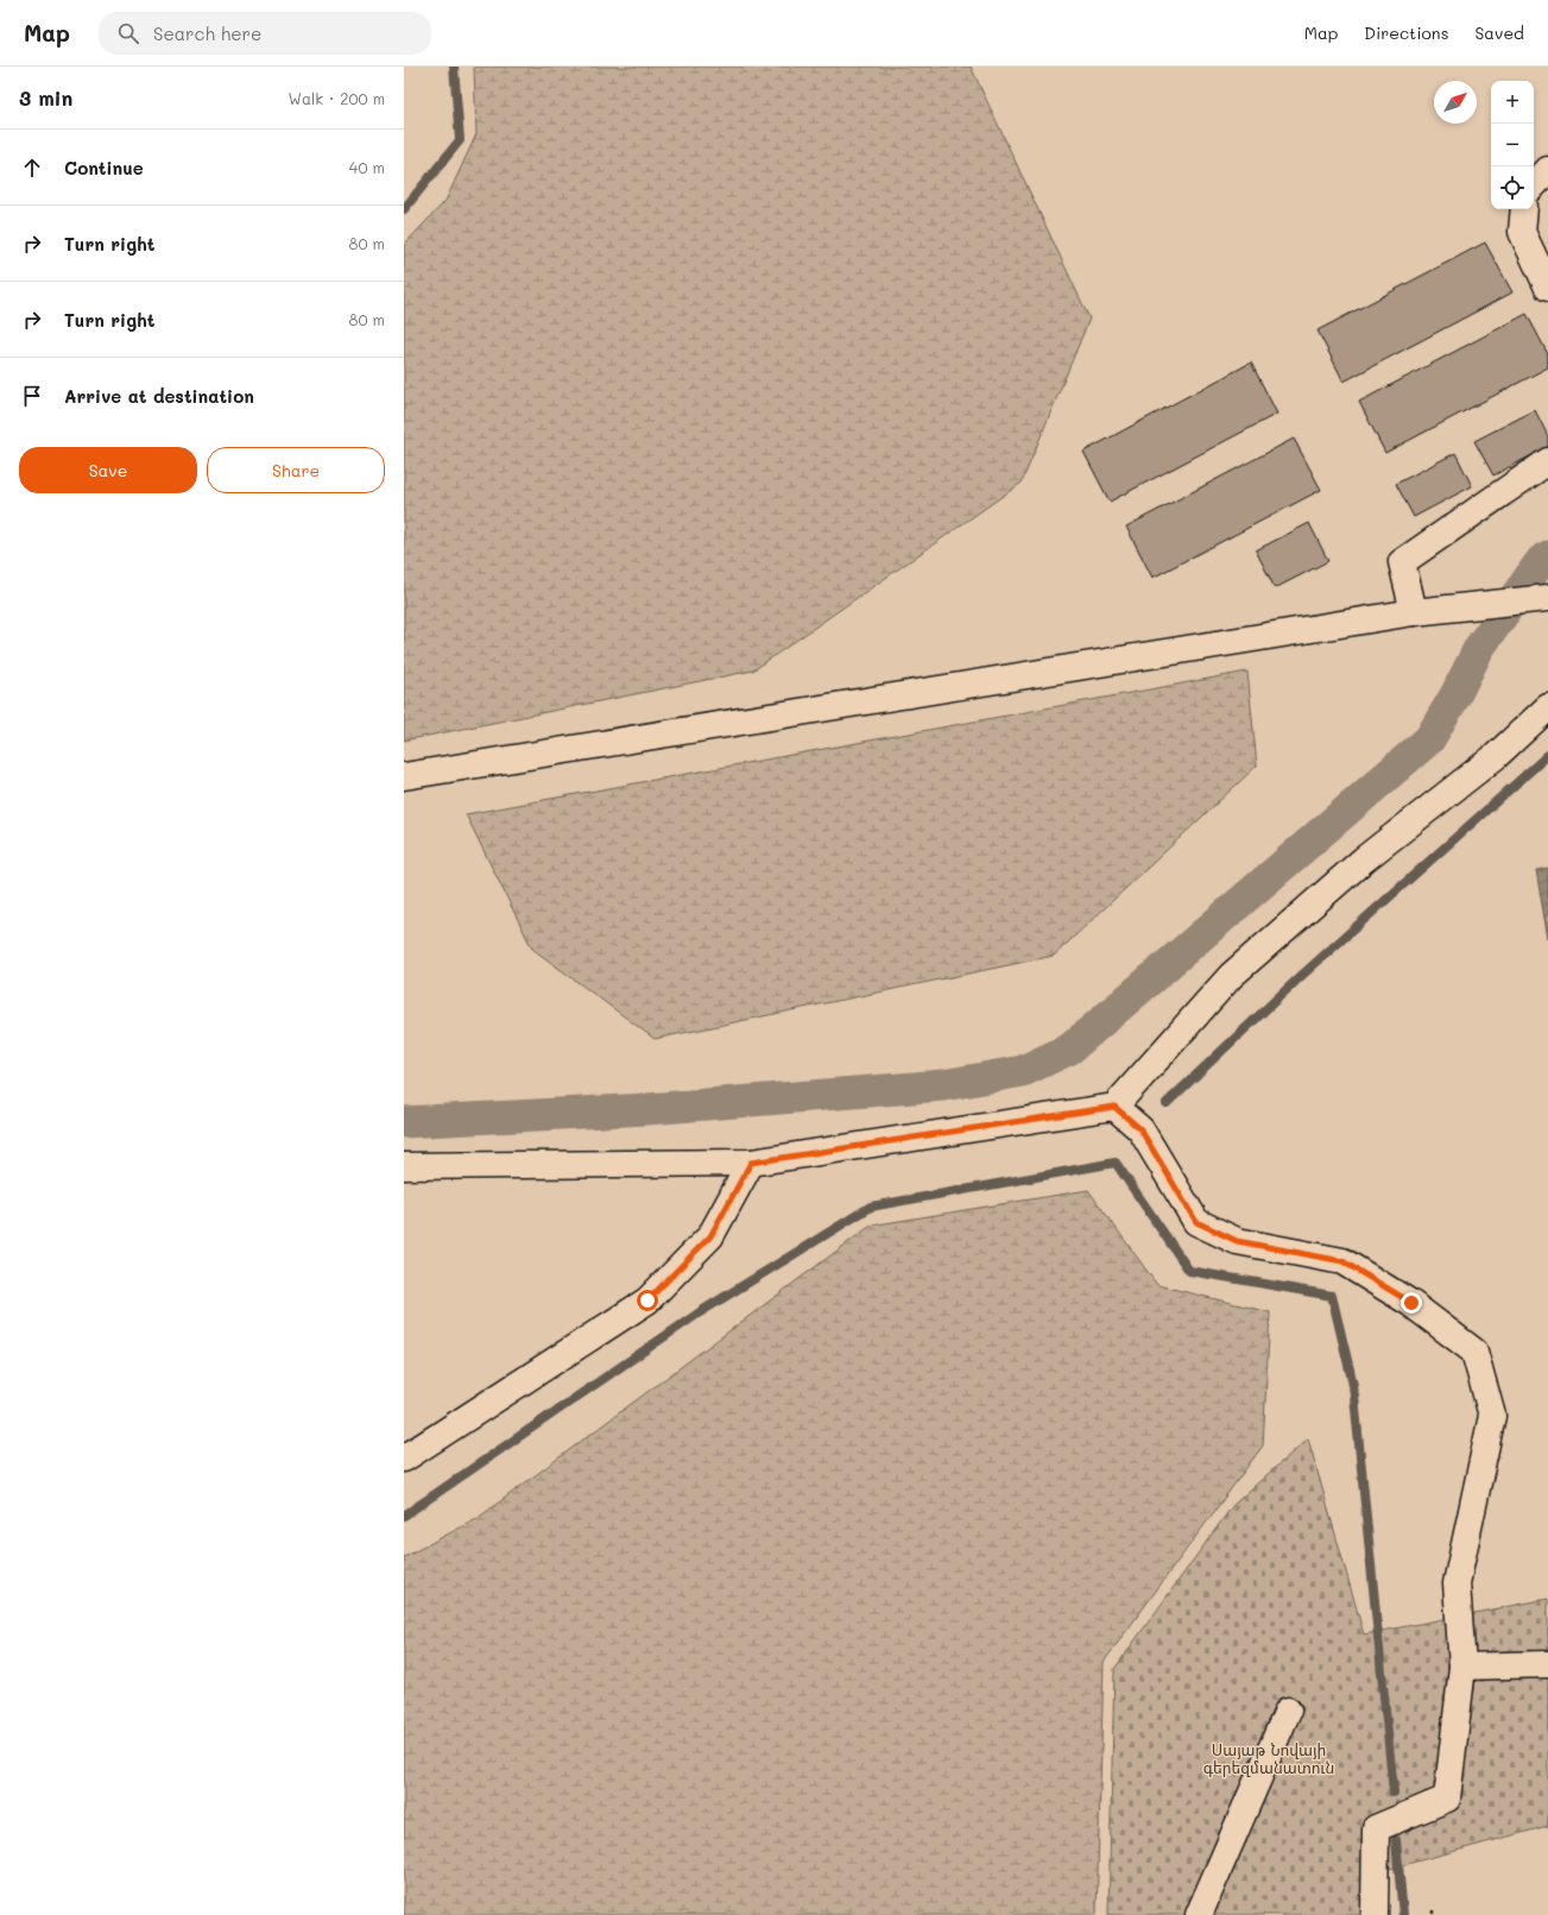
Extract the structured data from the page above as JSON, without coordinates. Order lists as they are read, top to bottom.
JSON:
{
  "parks": ["Սայաթ Նովայի գերեզմանատուն"],
  "north": "top right",
  "page": {
    "header": "Map",
    "search": "Search here",
    "nav": ["Map", "Directions", "Saved"],
    "heading": ["3 min", "Walk · 200 m"],
    "map_buttons": ["+", "−"],
    "list": [
      ["Continue", "40 m"],
      ["Turn right", "80 m"],
      ["Turn right", "80 m"],
      "Arrive at destination"
    ],
    "buttons": ["Save", "Share"]
  }
}
